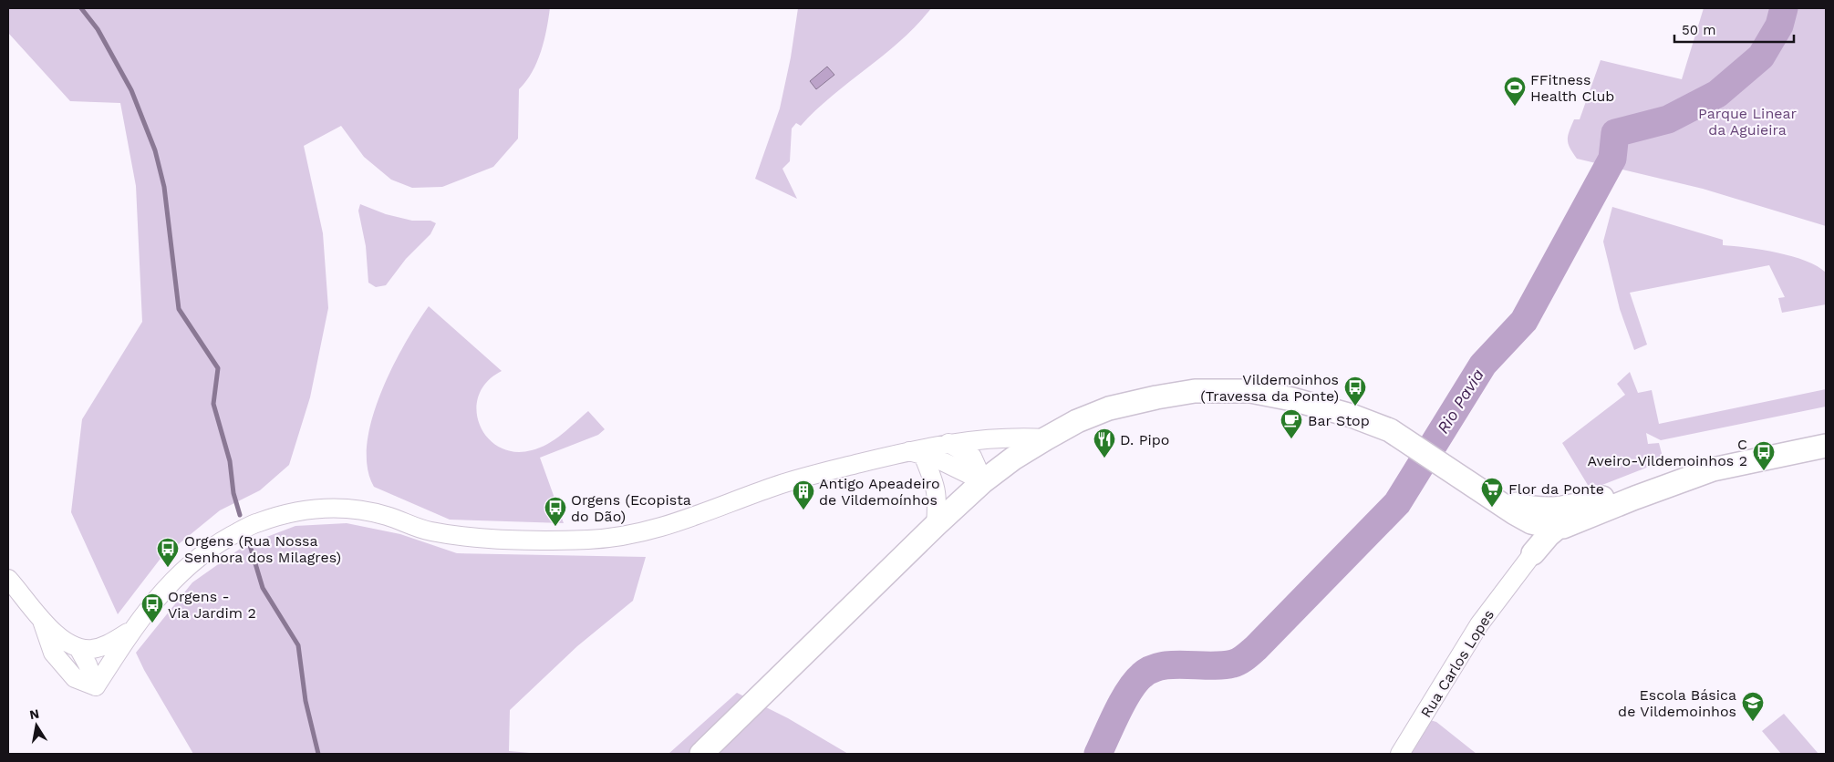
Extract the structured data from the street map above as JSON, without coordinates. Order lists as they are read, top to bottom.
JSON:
{
  "streets": {
    "street": ["Rua Carlos Lopes"]
  },
  "water": ["Rio Pavia"],
  "parks": ["Parque Linear da Aguieira"],
  "places": {
    "sports": ["FFitness Health Club"],
    "bus stop": [
      "Vildemoinhos (Travessa da Ponte)",
      "C Aveiro-Vildemoinhos 2",
      "Orgens (Ecopista do Dão)",
      "Orgens (Rua Nossa Senhora dos Milagres)",
      "Orgens - Via Jardim 2"
    ],
    "cafe": ["Bar Stop"],
    "restaurant": ["D. Pipo"],
    "supermarket": ["Flor da Ponte"],
    "building": ["Antigo Apeadeiro de Vildemoínhos"],
    "school or university": ["Escola Básica de Vildemoinhos"]
  },
  "scale_bar": "50 m",
  "north": "top"
}
